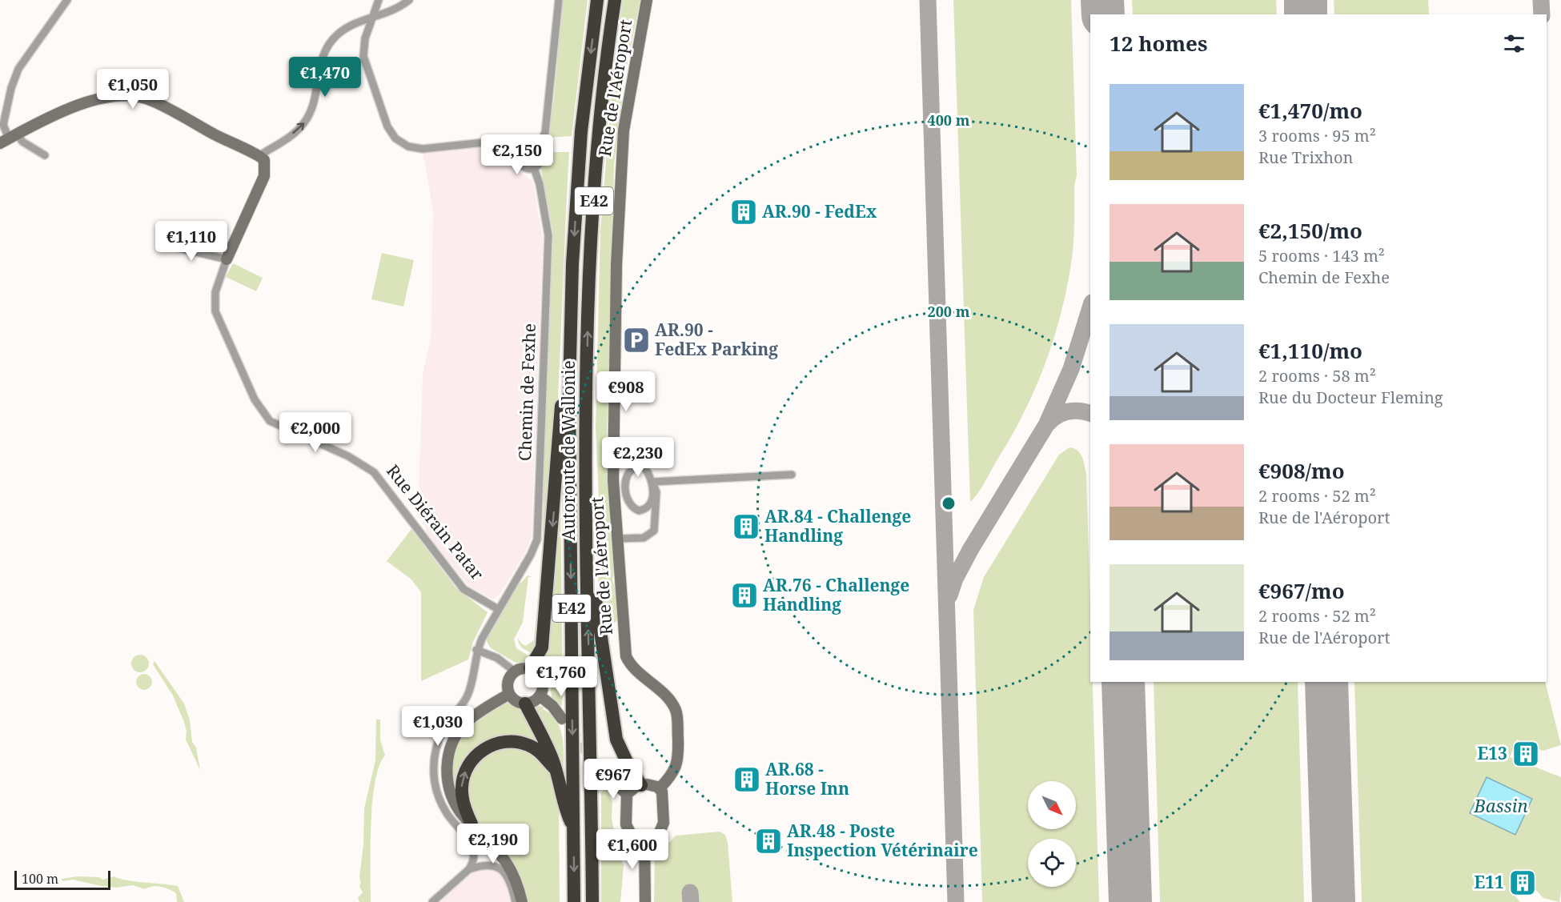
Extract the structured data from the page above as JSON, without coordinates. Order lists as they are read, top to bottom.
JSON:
{
  "streets": {
    "highway": ["E42", "Autoroute de Wallonie"],
    "street": ["Rue de l'Aéroport", "Chemin de Fexhe", "Rue Diérain Patar"]
  },
  "crossings": [
    ["Chemin de Fexhe", "Rue Diérain Patar"]
  ],
  "water": ["Bassin"],
  "places": {
    "building": [
      "AR.90 - FedEx",
      "AR.84 - Challenge Handling",
      "AR.76 - Challenge Handling",
      "E13",
      "AR.68 - Horse Inn",
      "AR.48 - Poste Inspection Vétérinaire",
      "E11"
    ],
    "parking": ["AR.90 - FedEx Parking"]
  },
  "scale_bar": "100 m",
  "north": "bottom right",
  "page": {
    "heading": "12 homes",
    "price": [
      "€1,470",
      "€1,050",
      "€2,150",
      "€1,110",
      "€908",
      "€2,000",
      "€2,230",
      "€1,760",
      "€1,030",
      "€967",
      "€2,190",
      "€1,600"
    ],
    "list": [
      {
        "name": "€1,470/mo",
        "note": "3 rooms · 95 m² · Rue Trixhon"
      },
      {
        "name": "€2,150/mo",
        "note": "5 rooms · 143 m² · Chemin de Fexhe"
      },
      {
        "name": "€1,110/mo",
        "note": "2 rooms · 58 m² · Rue du Docteur Fleming"
      },
      {
        "name": "€908/mo",
        "note": "2 rooms · 52 m² · Rue de l'Aéroport"
      },
      {
        "name": "€967/mo",
        "note": "2 rooms · 52 m² · Rue de l'Aéroport"
      }
    ],
    "scale": "100 m"
  },
  "rings": ["400 m", "200 m"]
}
